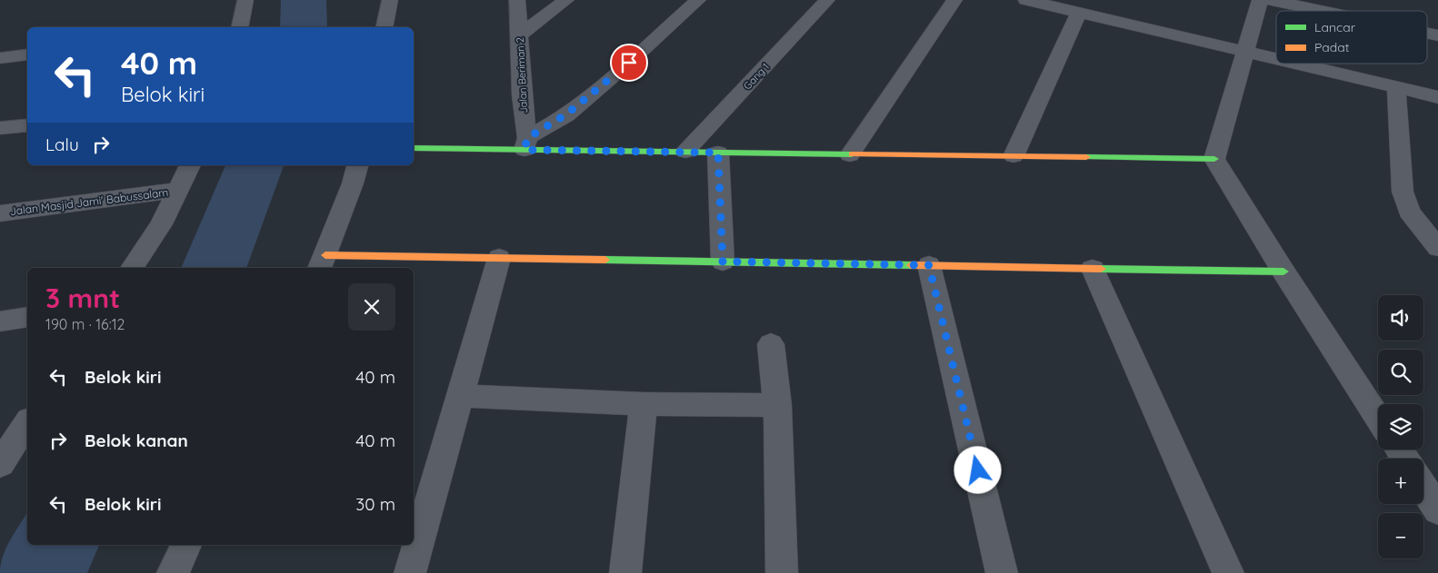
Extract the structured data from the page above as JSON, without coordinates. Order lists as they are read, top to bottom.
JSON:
{
  "streets": {
    "street": ["Jalan Beriman 2", "Gang 1", "Jalan Masjid Jami' Babussalam"]
  },
  "legend": ["Lancar", "Padat"],
  "page": {
    "turn": ["40 m", "Belok kiri"],
    "then": "Lalu",
    "heading": ["3 mnt", "190 m · 16:12"],
    "map_buttons": ["+", "−"],
    "list": [
      {
        "name": "Belok kiri",
        "value": "40 m"
      },
      {
        "name": "Belok kanan",
        "value": "40 m"
      },
      {
        "name": "Belok kiri",
        "value": "30 m"
      }
    ]
  }
}
